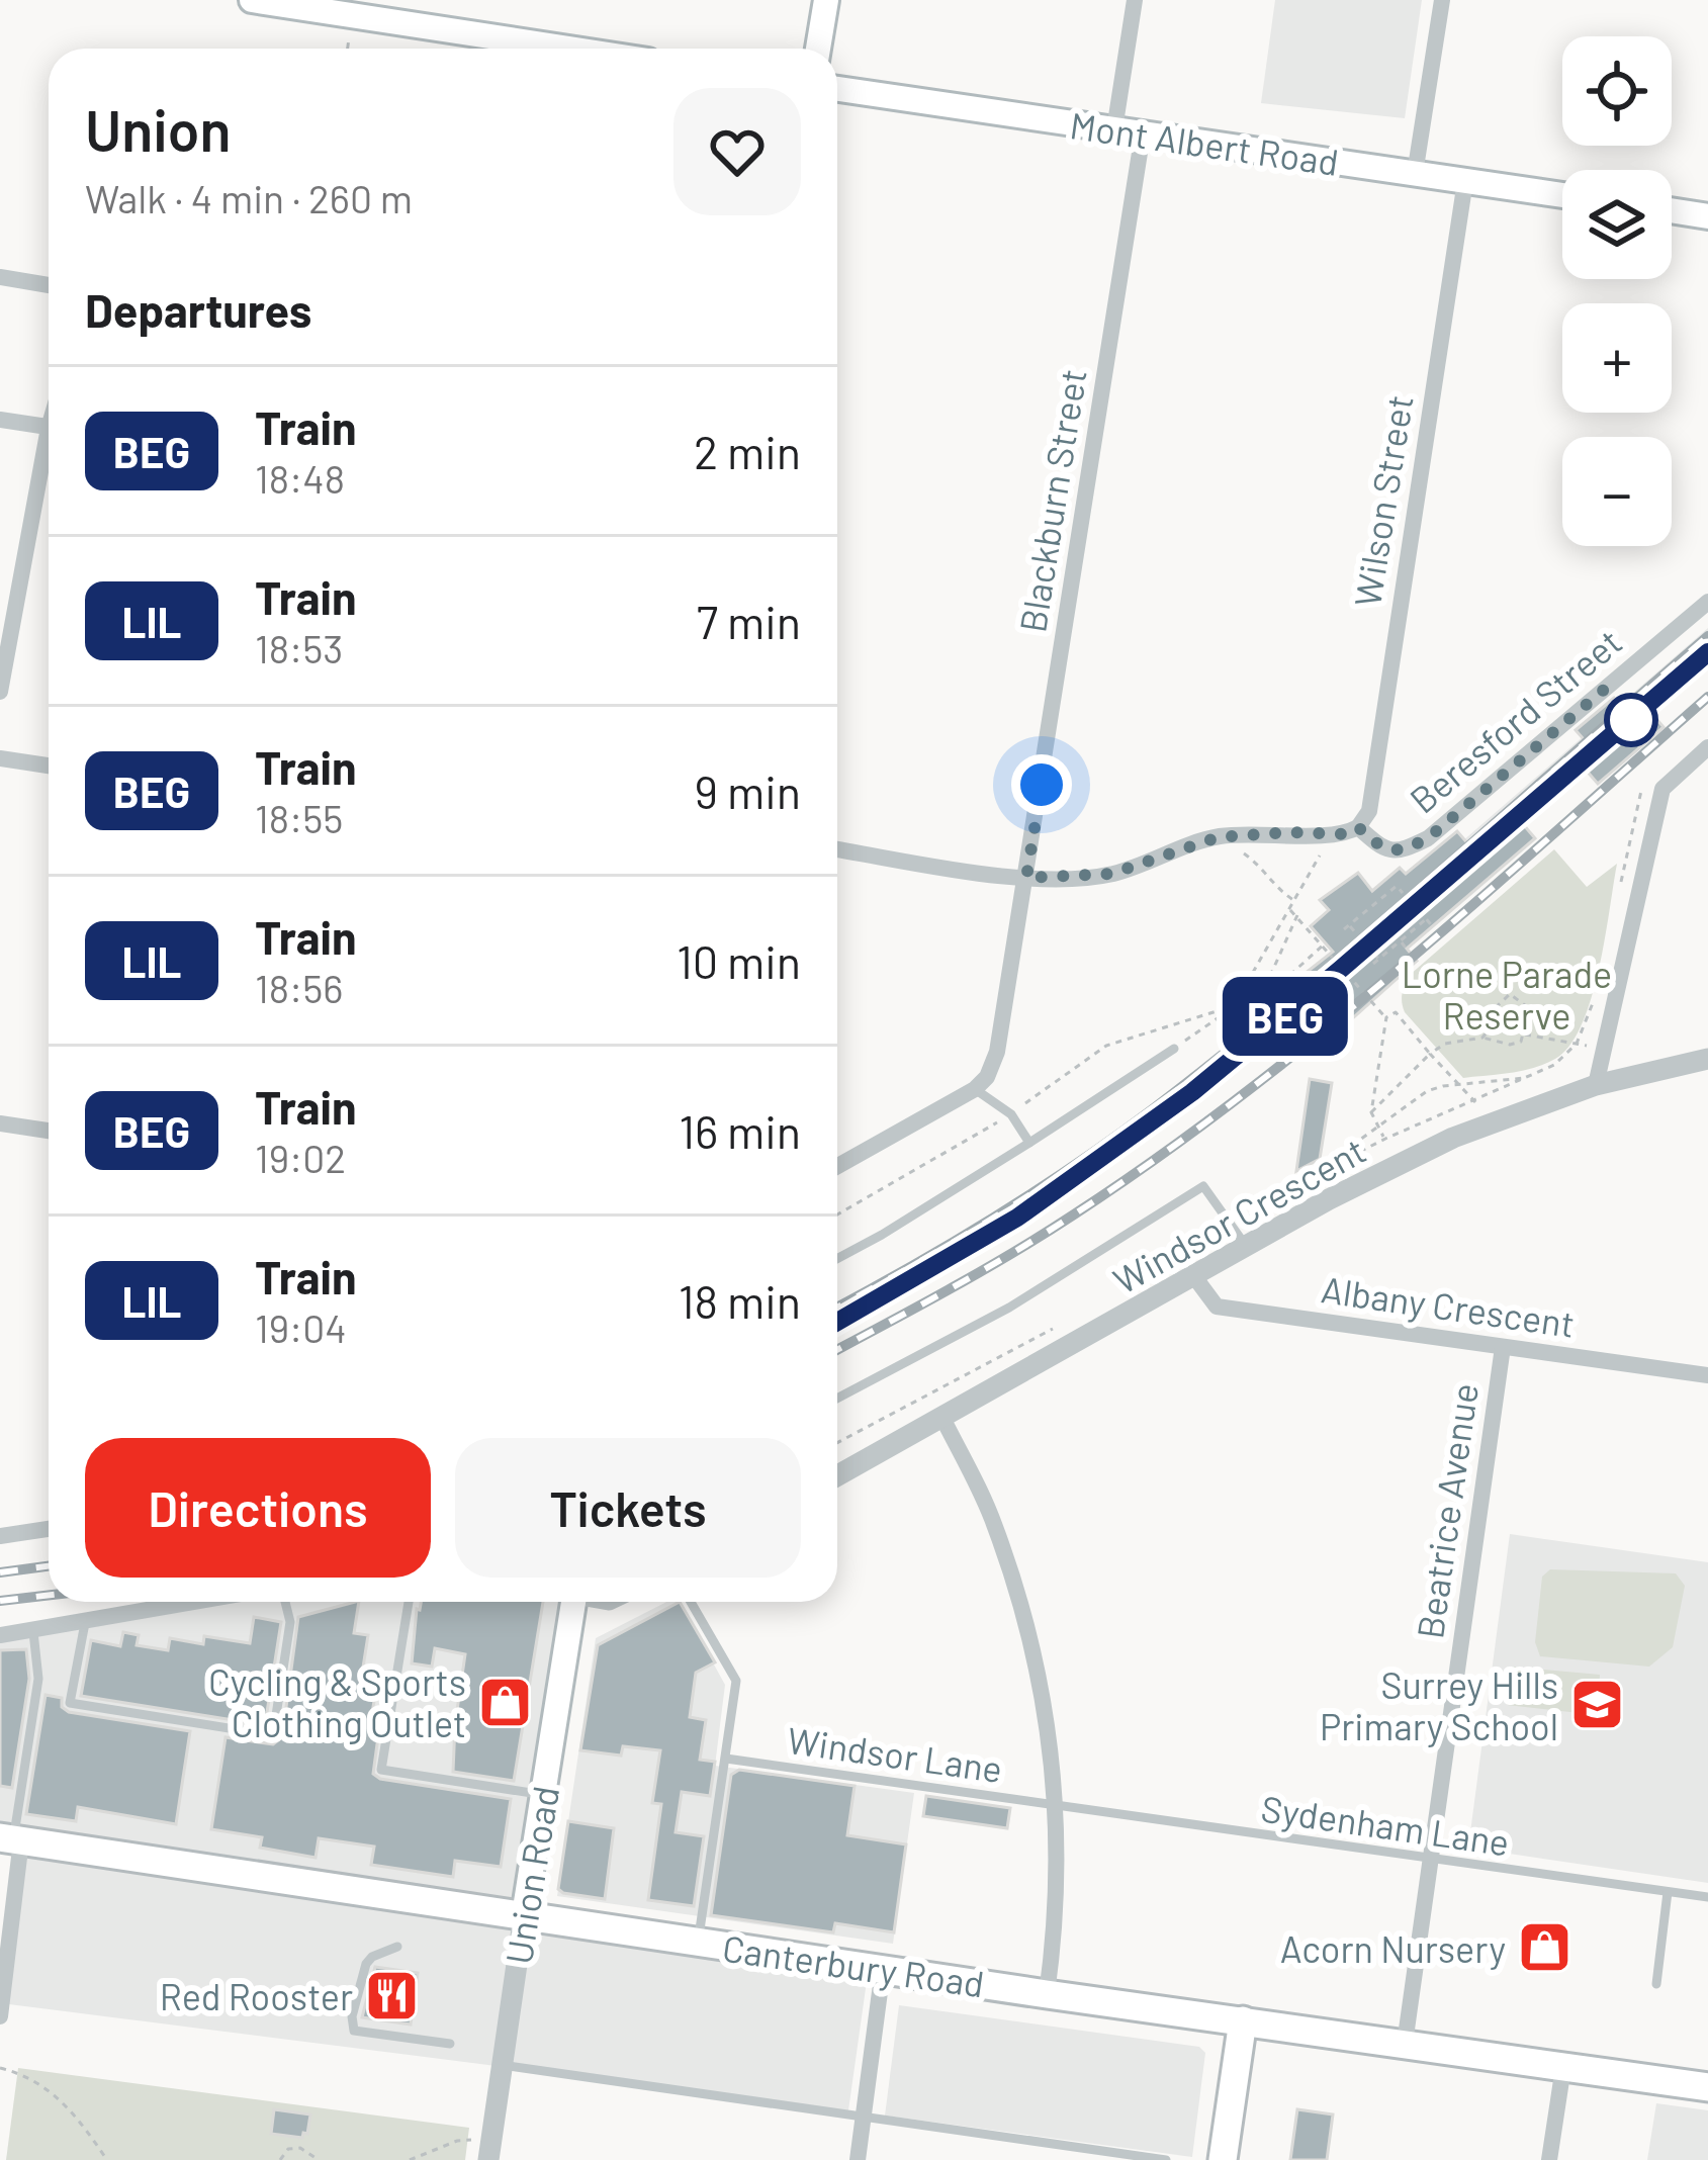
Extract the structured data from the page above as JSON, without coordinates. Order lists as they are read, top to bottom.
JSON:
{
  "streets": {
    "main road": ["Mont Albert Road", "Union Road", "Canterbury Road"],
    "street": [
      "Blackburn Street",
      "Wilson Street",
      "Beresford Street",
      "Windsor Crescent",
      "Albany Crescent",
      "Beatrice Avenue"
    ],
    "lane": ["Windsor Lane", "Sydenham Lane"]
  },
  "crossings": [
    ["Mont Albert Road", "Blackburn Street"],
    ["Mont Albert Road", "Wilson Street"],
    ["Wilson Street", "Beresford Street"],
    ["Windsor Crescent", "Albany Crescent"],
    ["Albany Crescent", "Beatrice Avenue"],
    ["Beatrice Avenue", "Sydenham Lane"],
    ["Beatrice Avenue", "Canterbury Road"],
    ["Windsor Lane", "Sydenham Lane"],
    ["Union Road", "Canterbury Road"]
  ],
  "parks": ["Lorne Parade Reserve"],
  "places": {
    "shop": ["Cycling & Sports Clothing Outlet", "Acorn Nursery"],
    "school or university": ["Surrey Hills Primary School"],
    "restaurant": ["Red Rooster"]
  },
  "page": {
    "on_map": "BEG",
    "map_buttons": ["+", "−"],
    "heading": [
      ["Union", "Walk · 4 min · 260 m"],
      "Departures"
    ],
    "list": [
      {
        "mark": "BEG",
        "name": "Train",
        "note": "18:48",
        "value": "2 min"
      },
      {
        "mark": "LIL",
        "name": "Train",
        "note": "18:53",
        "value": "7 min"
      },
      {
        "mark": "BEG",
        "name": "Train",
        "note": "18:55",
        "value": "9 min"
      },
      {
        "mark": "LIL",
        "name": "Train",
        "note": "18:56",
        "value": "10 min"
      },
      {
        "mark": "BEG",
        "name": "Train",
        "note": "19:02",
        "value": "16 min"
      },
      {
        "mark": "LIL",
        "name": "Train",
        "note": "19:04",
        "value": "18 min"
      }
    ],
    "buttons": ["Directions", "Tickets"]
  }
}
